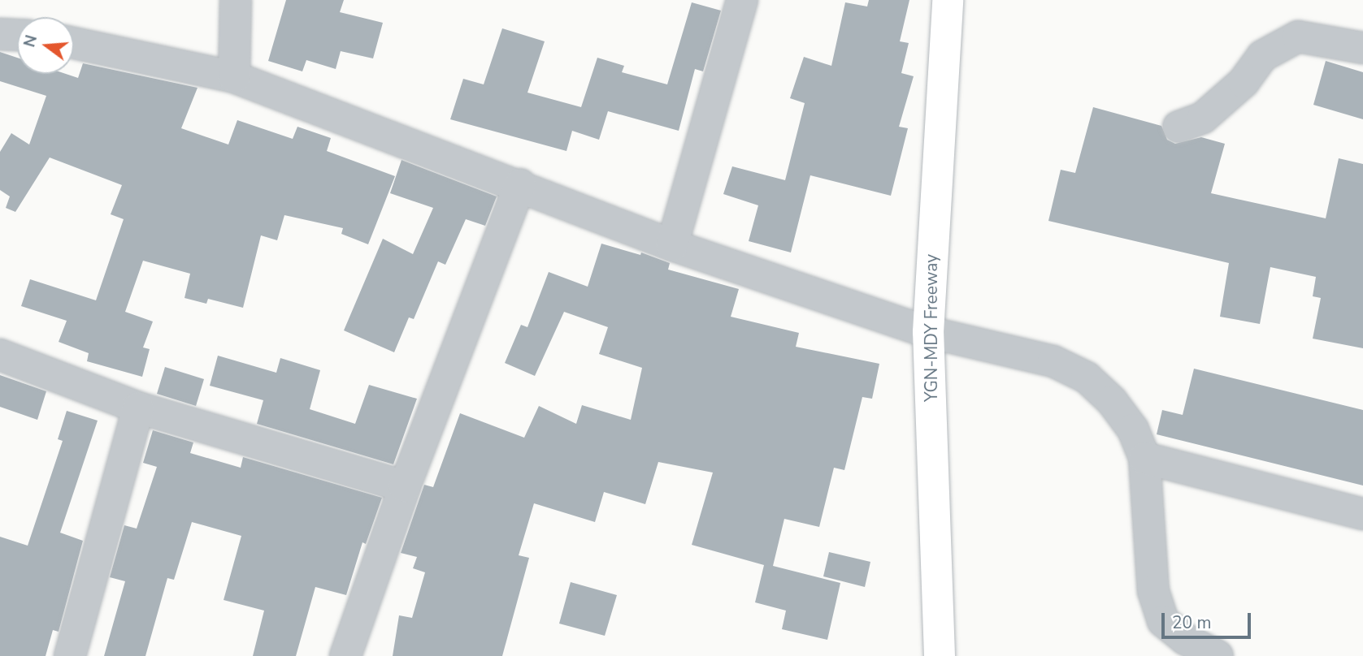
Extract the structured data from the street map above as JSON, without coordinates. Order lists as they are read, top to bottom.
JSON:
{
  "streets": {
    "main road": ["YGN-MDY Freeway"]
  },
  "scale_bar": "20 m",
  "north": "left"
}
